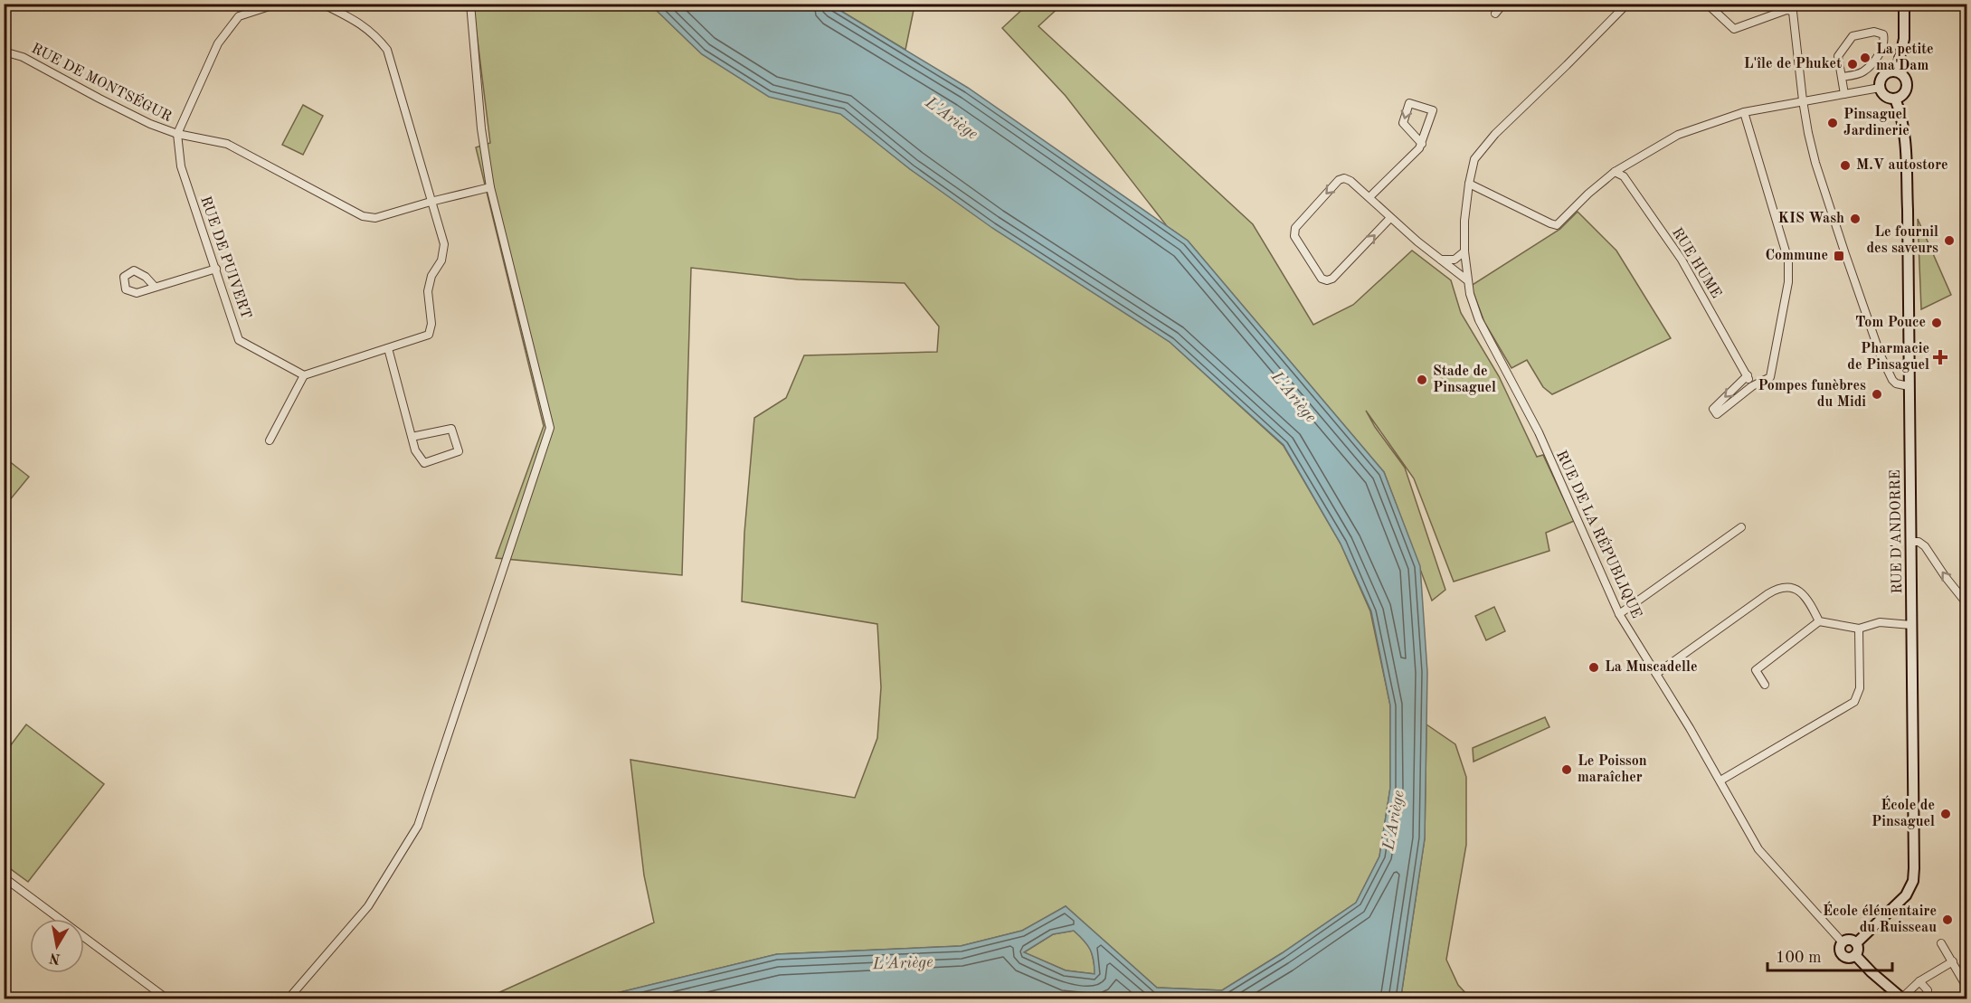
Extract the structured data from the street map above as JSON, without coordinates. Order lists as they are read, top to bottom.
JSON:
{
  "streets": {
    "main road": ["RUE D'ANDORRE"],
    "street": [
      "RUE DE MONTSÉGUR",
      "RUE DE PUIVERT",
      "RUE HUME",
      "RUE DE LA RÉPUBLIQUE"
    ]
  },
  "crossings": [
    ["RUE DE MONTSÉGUR", "RUE DE PUIVERT"],
    ["RUE D'ANDORRE", "RUE DE LA RÉPUBLIQUE"]
  ],
  "water": ["L'Ariège"],
  "places": {
    "other": [
      "La petite ma'Dam",
      "L'île de Phuket",
      "Pinsaguel Jardinerie",
      "M.V autostore",
      "KIS Wash",
      "Le fournil des saveurs",
      "Tom Pouce",
      "Stade de Pinsaguel",
      "Pompes funèbres du Midi",
      "La Muscadelle",
      "Le Poisson maraîcher",
      "École de Pinsaguel",
      "École élémentaire du Ruisseau"
    ],
    "transit": ["Commune"],
    "health": ["Pharmacie de Pinsaguel"]
  },
  "scale_bar": "100 m",
  "north": "bottom"
}
